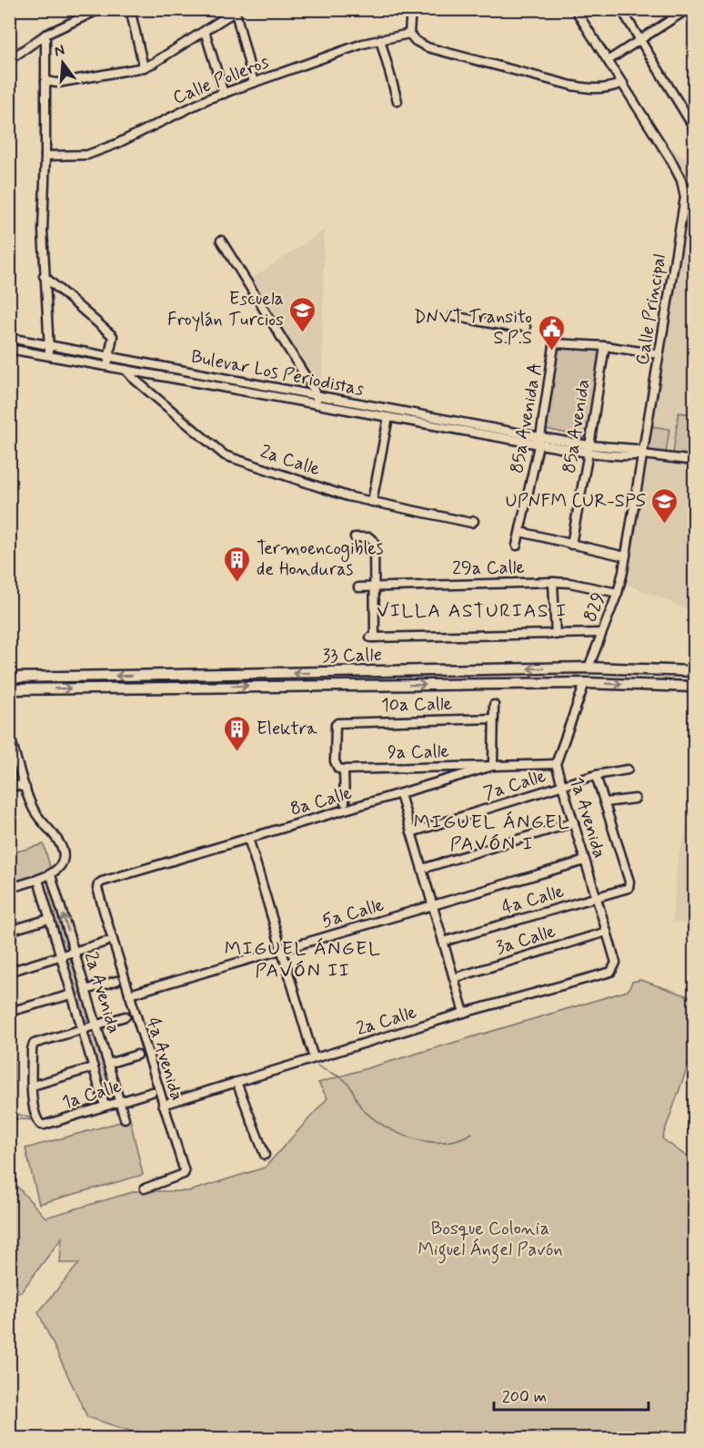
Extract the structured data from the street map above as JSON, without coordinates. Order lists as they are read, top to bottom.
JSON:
{
  "streets": {
    "main road": ["33 Calle"],
    "street": [
      "Calle Polleros",
      "Calle Principal",
      "Bulevar Los Periodistas",
      "85a Avenida A",
      "85a Avenida",
      "2a Calle",
      "29a Calle",
      "829",
      "10a Calle",
      "9a Calle",
      "7a Calle",
      "8a Calle",
      "1a Avenida",
      "4a Calle",
      "5a Calle",
      "3a Calle",
      "2a Avenida",
      "4a Avenida",
      "1a Calle"
    ]
  },
  "crossings": [
    ["Calle Principal", "Bulevar Los Periodistas"],
    ["Calle Principal", "829"],
    ["Bulevar Los Periodistas", "85a Avenida A"],
    ["Bulevar Los Periodistas", "85a Avenida"],
    ["Bulevar Los Periodistas", "2a Calle"],
    ["2a Calle", "1a Avenida"],
    ["2a Calle", "4a Avenida"],
    ["29a Calle", "829"],
    ["829", "33 Calle"],
    ["33 Calle", "1a Avenida"],
    ["10a Calle", "9a Calle"],
    ["9a Calle", "8a Calle"],
    ["7a Calle", "1a Avenida"],
    ["8a Calle", "1a Avenida"],
    ["8a Calle", "4a Avenida"],
    ["1a Avenida", "4a Calle"],
    ["1a Avenida", "5a Calle"],
    ["1a Avenida", "3a Calle"],
    ["5a Calle", "4a Avenida"],
    ["2a Avenida", "1a Calle"]
  ],
  "districts": ["VILLA ASTURIAS I", "MIGUEL ÁNGEL PAVÓN I", "MIGUEL ÁNGEL PAVÓN II"],
  "parks": ["Bosque Colonia Miguel Ángel Pavón"],
  "places": {
    "school or university": ["Escuela Froylán Turcios", "UPNFM CUR-SPS"],
    "public building": ["DNVT Transito S.P.S"],
    "building": ["Termoencogibles de Honduras", "Elektra"]
  },
  "scale_bar": "200 m",
  "north": "top"
}
